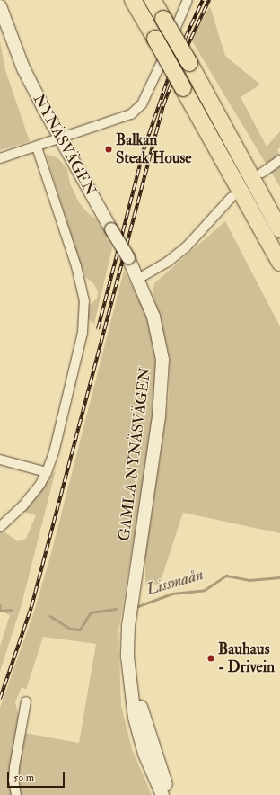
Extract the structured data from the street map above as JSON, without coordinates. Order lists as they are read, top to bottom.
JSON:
{
  "streets": {
    "street": ["NYNÄSVÄGEN", "GAMLA NYNÄSVÄGEN"]
  },
  "crossings": [
    ["NYNÄSVÄGEN", "GAMLA NYNÄSVÄGEN"]
  ],
  "water": ["Lissmaån"],
  "places": ["Balkan Steak House", "Bauhaus - Drivein"],
  "scale_bar": "50 m"
}
